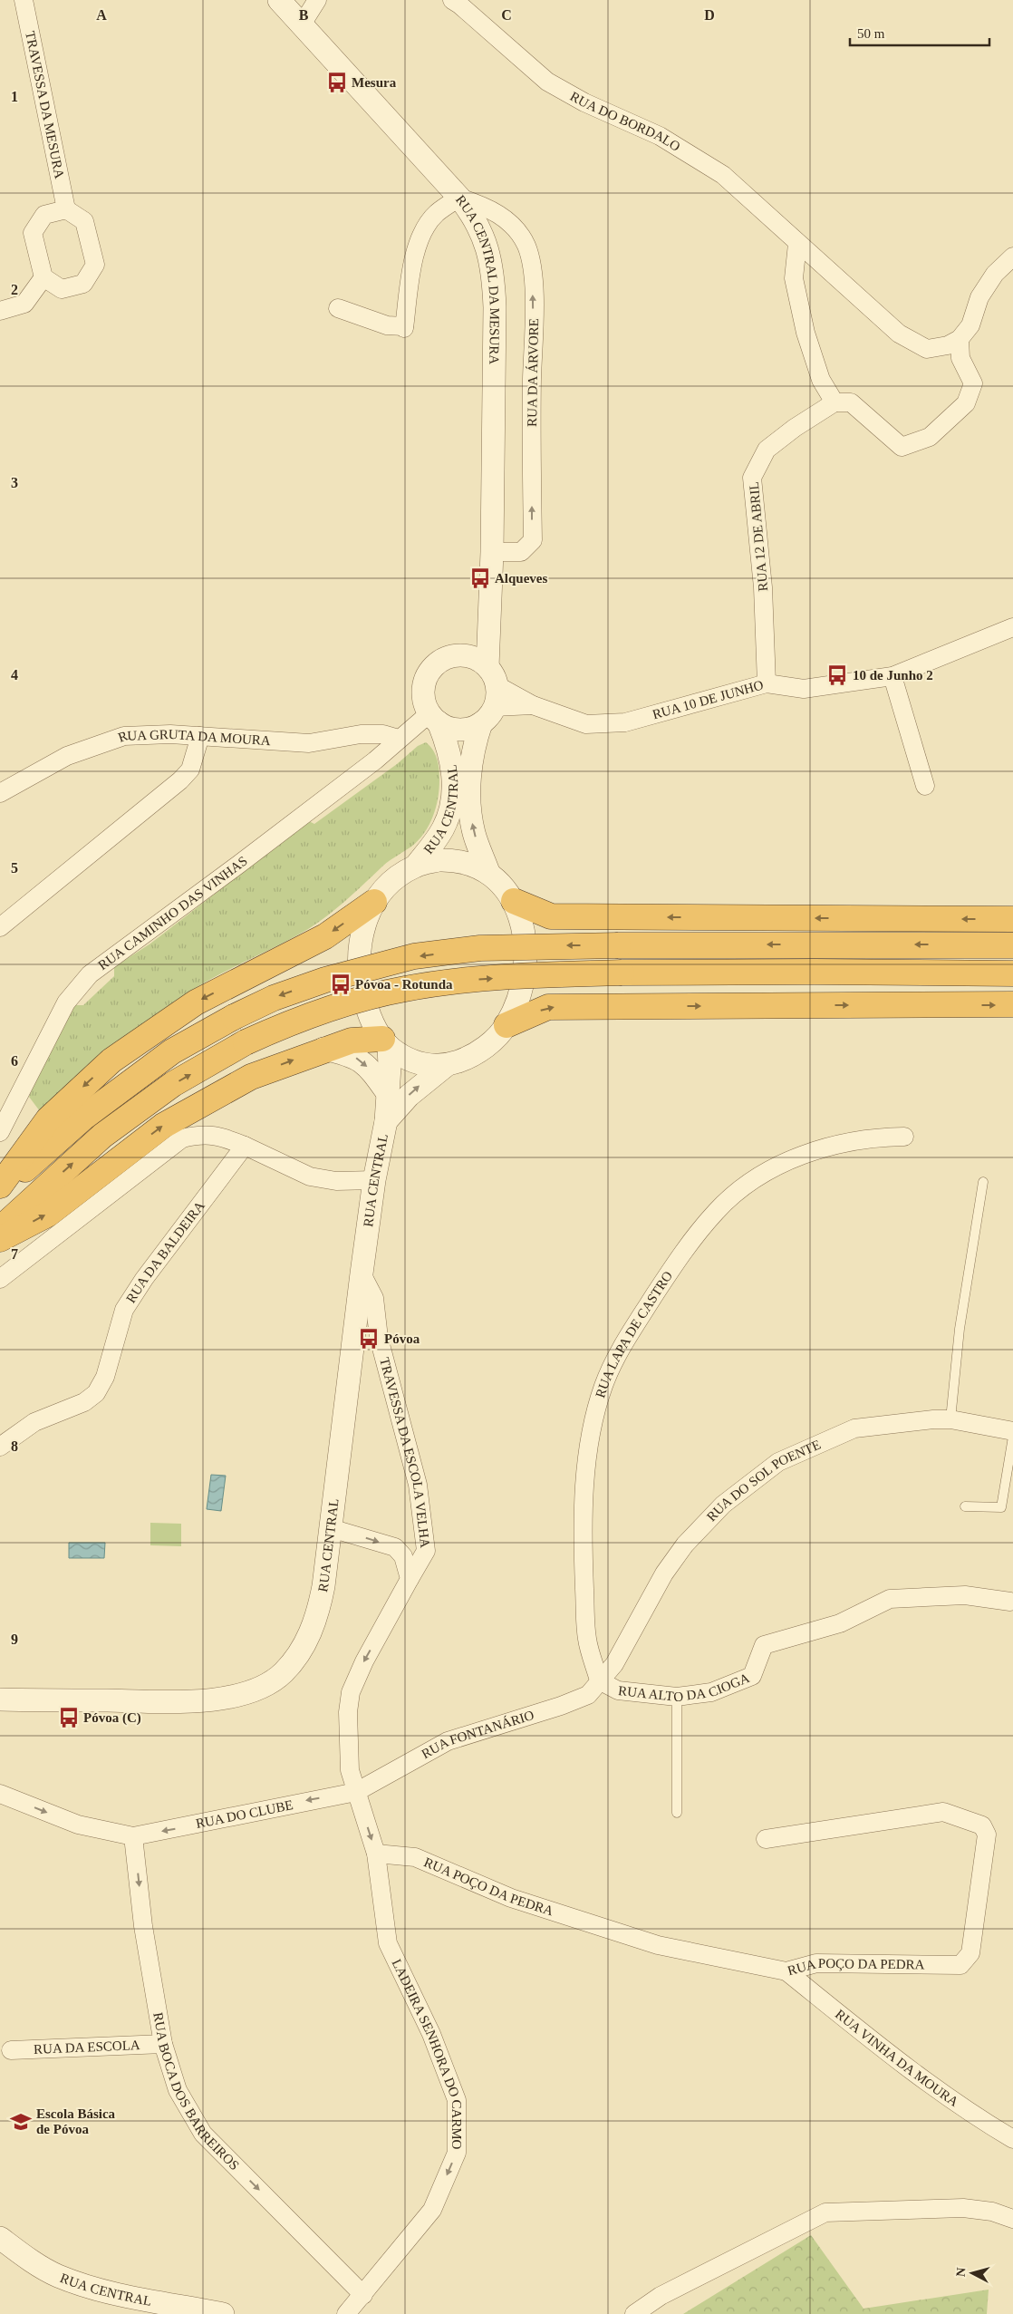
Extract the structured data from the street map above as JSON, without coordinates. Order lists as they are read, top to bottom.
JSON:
{
  "streets": {
    "street": [
      "TRAVESSA DA MESURA",
      "RUA DO BORDALO",
      "RUA CENTRAL DA MESURA",
      "RUA DA ÁRVORE",
      "RUA 12 DE ABRIL",
      "RUA 10 DE JUNHO",
      "RUA GRUTA DA MOURA",
      "RUA CENTRAL",
      "RUA CAMINHO DAS VINHAS",
      "RUA DA BALDEIRA",
      "RUA LAPA DE CASTRO",
      "TRAVESSA DA ESCOLA VELHA",
      "RUA DO SOL POENTE",
      "RUA ALTO DA CIOGA",
      "RUA FONTANÁRIO",
      "RUA DO CLUBE",
      "RUA POÇO DA PEDRA",
      "RUA DA ESCOLA",
      "LADEIRA SENHORA DO CARMO",
      "RUA VINHA DA MOURA",
      "RUA BOCA DOS BARREIROS"
    ]
  },
  "crossings": [
    ["RUA CENTRAL DA MESURA", "RUA DA ÁRVORE"],
    ["RUA CENTRAL DA MESURA", "RUA 10 DE JUNHO"],
    ["RUA CENTRAL DA MESURA", "RUA CENTRAL"],
    ["RUA CENTRAL DA MESURA", "RUA CAMINHO DAS VINHAS"],
    ["RUA 12 DE ABRIL", "RUA 10 DE JUNHO"],
    ["RUA 10 DE JUNHO", "RUA CENTRAL"],
    ["RUA 10 DE JUNHO", "RUA CAMINHO DAS VINHAS"],
    ["RUA GRUTA DA MOURA", "RUA CAMINHO DAS VINHAS"],
    ["RUA CENTRAL", "RUA CAMINHO DAS VINHAS"],
    ["RUA CENTRAL", "TRAVESSA DA ESCOLA VELHA"],
    ["RUA LAPA DE CASTRO", "RUA DO SOL POENTE"],
    ["RUA LAPA DE CASTRO", "RUA ALTO DA CIOGA"],
    ["RUA LAPA DE CASTRO", "RUA FONTANÁRIO"],
    ["TRAVESSA DA ESCOLA VELHA", "RUA FONTANÁRIO"],
    ["TRAVESSA DA ESCOLA VELHA", "RUA DO CLUBE"],
    ["TRAVESSA DA ESCOLA VELHA", "LADEIRA SENHORA DO CARMO"],
    ["RUA DO SOL POENTE", "RUA ALTO DA CIOGA"],
    ["RUA DO SOL POENTE", "RUA FONTANÁRIO"],
    ["RUA ALTO DA CIOGA", "RUA FONTANÁRIO"],
    ["RUA FONTANÁRIO", "RUA DO CLUBE"],
    ["RUA FONTANÁRIO", "LADEIRA SENHORA DO CARMO"],
    ["RUA DO CLUBE", "LADEIRA SENHORA DO CARMO"],
    ["RUA DO CLUBE", "RUA BOCA DOS BARREIROS"],
    ["RUA POÇO DA PEDRA", "LADEIRA SENHORA DO CARMO"],
    ["RUA POÇO DA PEDRA", "RUA VINHA DA MOURA"],
    ["RUA DA ESCOLA", "RUA BOCA DOS BARREIROS"],
    ["LADEIRA SENHORA DO CARMO", "RUA BOCA DOS BARREIROS"]
  ],
  "one_way": [
    "RUA DA ÁRVORE",
    "TRAVESSA DA ESCOLA VELHA",
    "RUA DO CLUBE",
    "LADEIRA SENHORA DO CARMO",
    "RUA BOCA DOS BARREIROS"
  ],
  "places": {
    "bus stop": [
      "Mesura",
      "Alqueves",
      "10 de Junho 2",
      "Póvoa - Rotunda",
      "Póvoa",
      "Póvoa (C)"
    ],
    "school or university": ["Escola Básica de Póvoa"]
  },
  "scale_bar": "50 m",
  "north": "left",
  "grid": {
    "columns": [
      "A",
      "B",
      "C",
      "D"
    ],
    "rows": [
      "1",
      "2",
      "3",
      "4",
      "5",
      "6",
      "7",
      "8",
      "9"
    ]
  }
}
